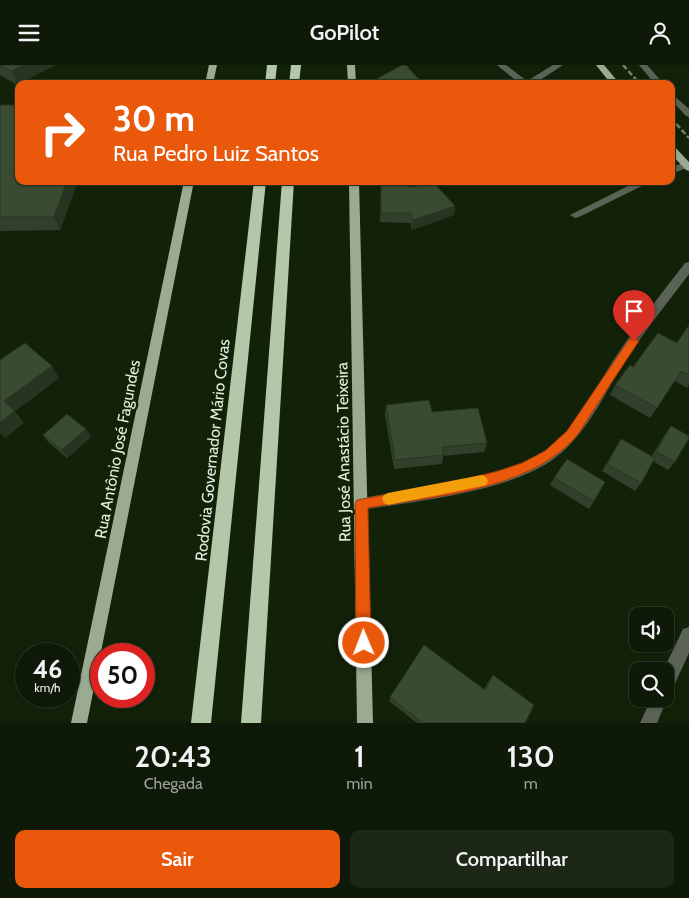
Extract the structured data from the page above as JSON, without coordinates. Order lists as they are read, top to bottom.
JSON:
{
  "streets": {
    "highway": ["Rodovia Governador Mário Covas"],
    "main road": ["Rua Antônio José Fagundes", "Rua José Anastácio Teixeira"]
  },
  "page": {
    "header": "GoPilot",
    "turn": ["30 m", "Rua Pedro Luiz Santos"],
    "speed": "46 km/h",
    "limit": "50",
    "eta": [
      "20:43",
      "Chegada",
      "1",
      "min",
      "130",
      "m"
    ],
    "buttons": ["Sair", "Compartilhar"]
  }
}
